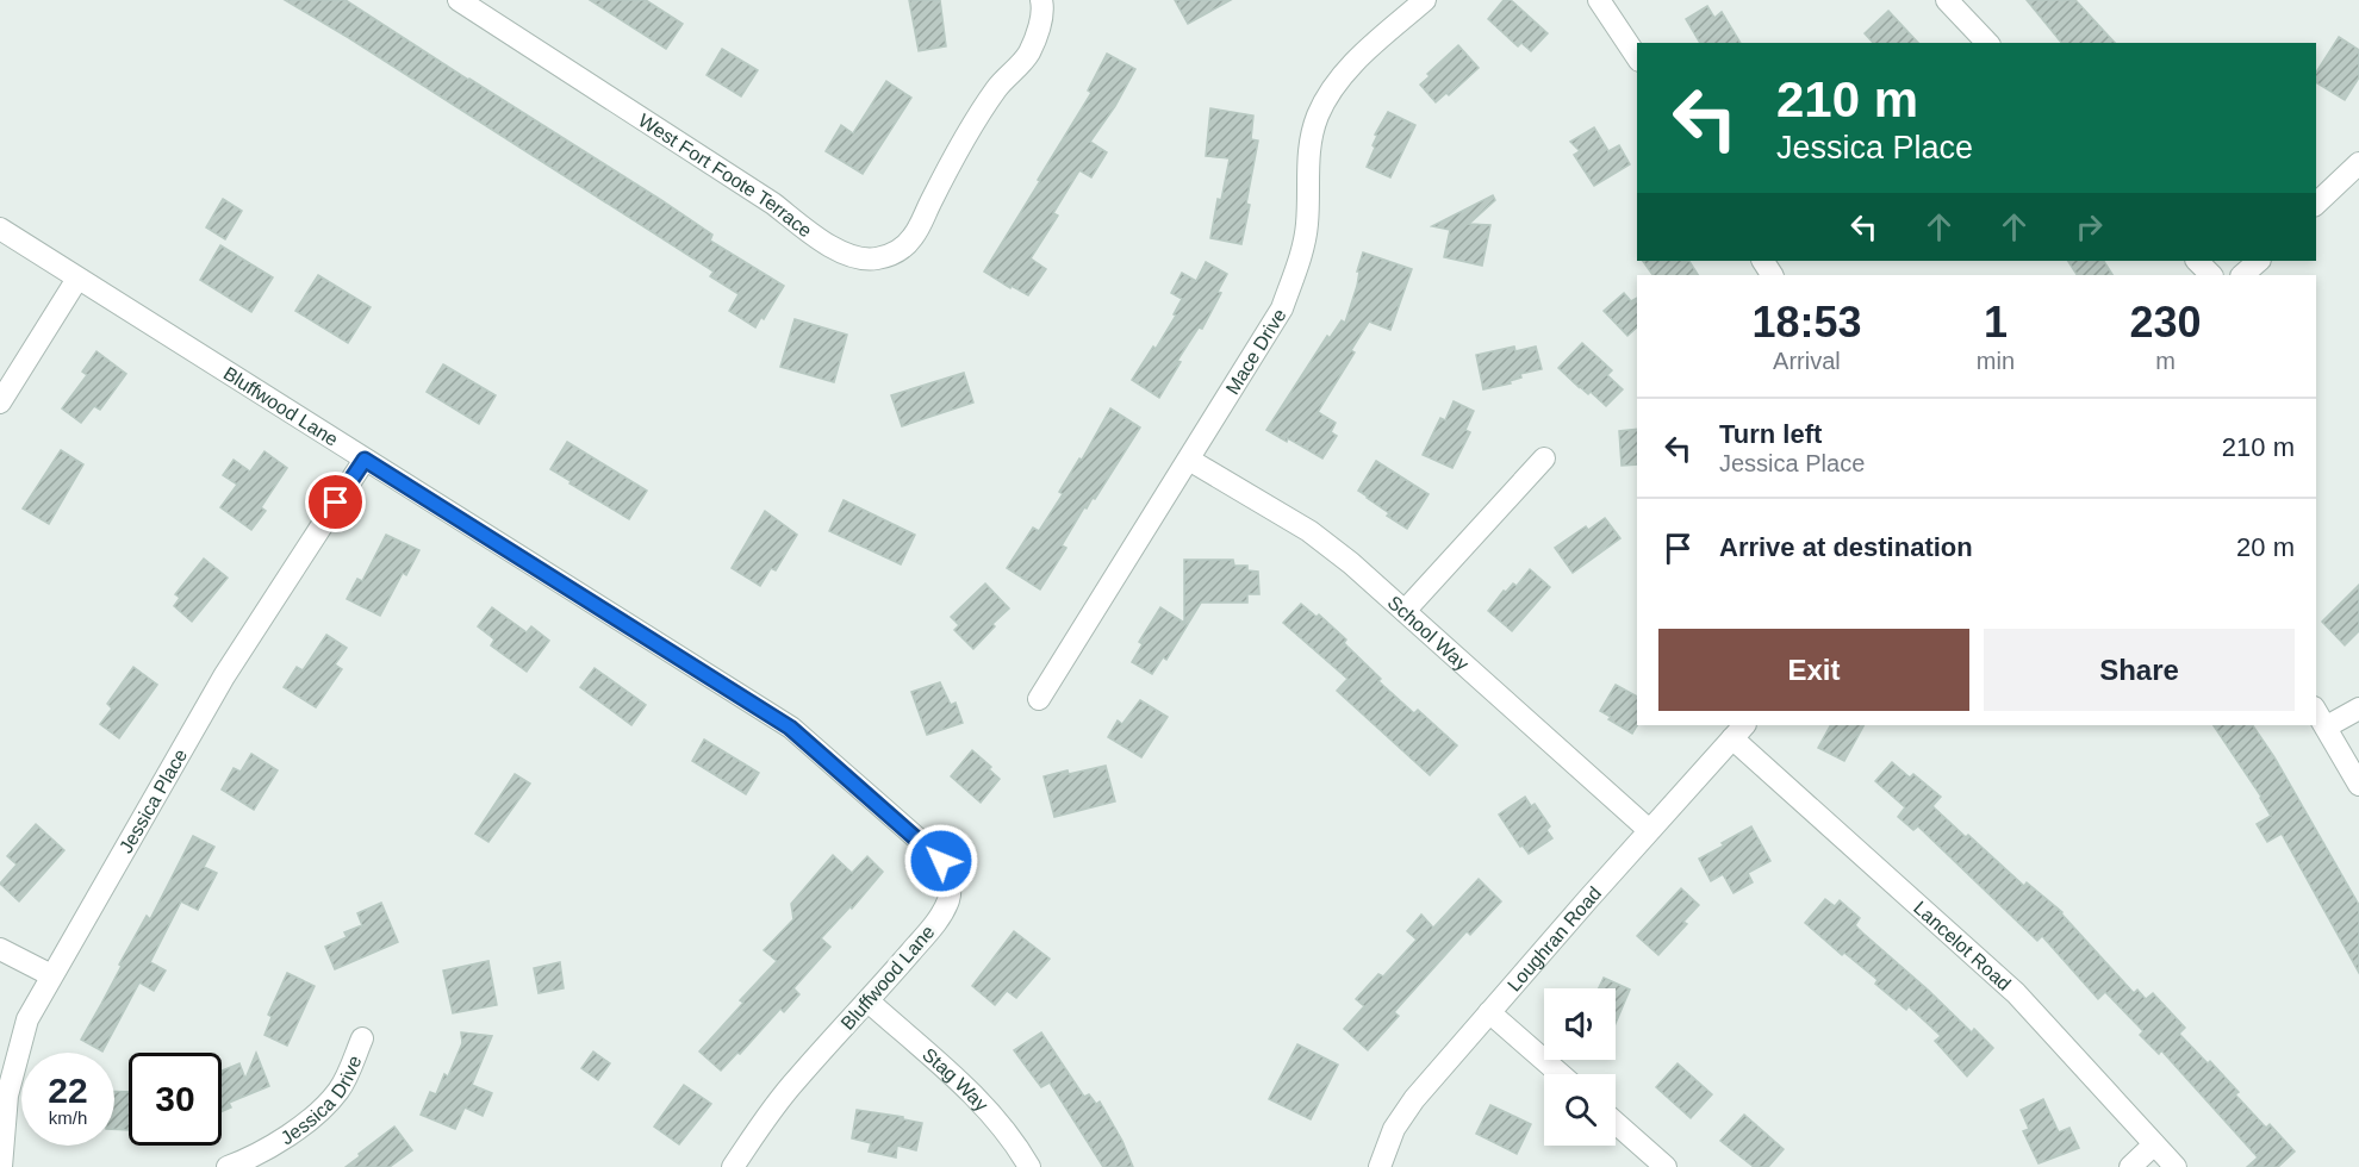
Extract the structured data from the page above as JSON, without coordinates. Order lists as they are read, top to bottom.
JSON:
{
  "streets": {
    "street": [
      "West Fort Foote Terrace",
      "Mace Drive",
      "Bluffwood Lane",
      "School Way",
      "Jessica Place",
      "Loughran Road",
      "Lancelot Road",
      "Stag Way",
      "Jessica Drive"
    ]
  },
  "crossings": [
    ["Mace Drive", "School Way"],
    ["Bluffwood Lane", "Jessica Place"],
    ["Bluffwood Lane", "Stag Way"],
    ["School Way", "Loughran Road"],
    ["Loughran Road", "Lancelot Road"]
  ],
  "page": {
    "turn": ["210 m", "Jessica Place"],
    "eta": [
      "18:53",
      "Arrival",
      "1",
      "min",
      "230",
      "m"
    ],
    "list": [
      {
        "name": "Turn left",
        "note": "Jessica Place",
        "value": "210 m"
      },
      {
        "name": "Arrive at destination",
        "value": "20 m"
      }
    ],
    "buttons": ["Exit", "Share"],
    "speed": "22 km/h",
    "limit": "30"
  }
}
